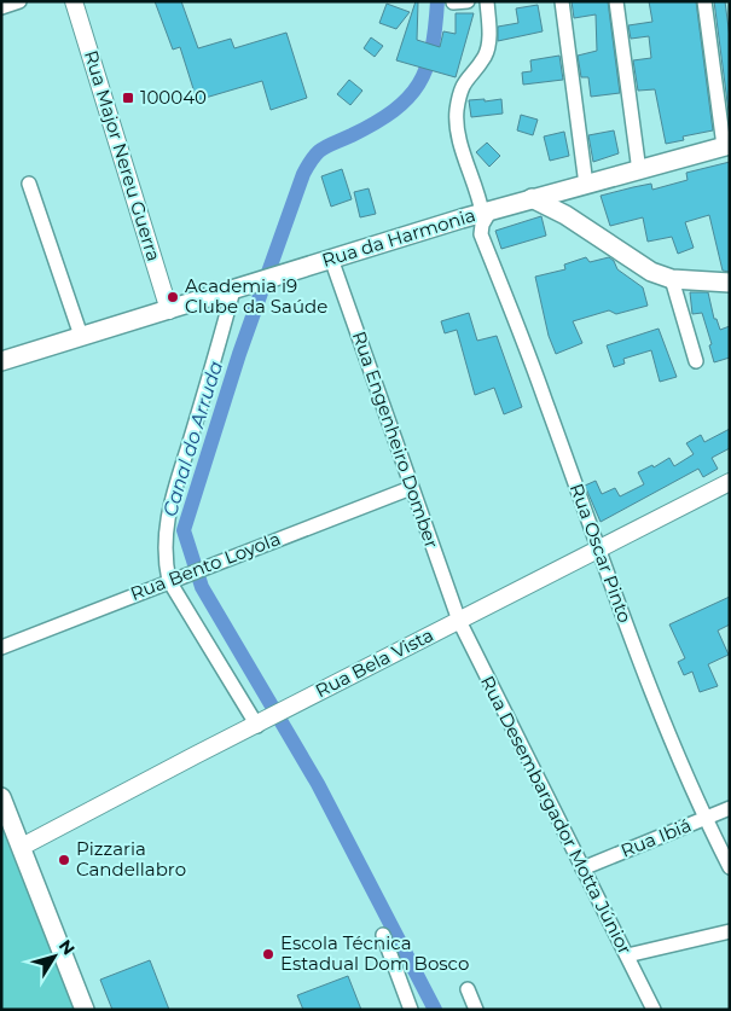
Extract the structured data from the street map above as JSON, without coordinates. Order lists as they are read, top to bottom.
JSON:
{
  "streets": {
    "main road": ["Rua da Harmonia"],
    "street": [
      "Rua Major Nereu Guerra",
      "Rua Engenheiro Domber",
      "Rua Oscar Pinto",
      "Rua Bento Loyola",
      "Rua Bela Vista",
      "Rua Desembargador Motta Júnior",
      "Rua Ibiá"
    ]
  },
  "crossings": [
    ["Rua Major Nereu Guerra", "Rua da Harmonia"],
    ["Rua da Harmonia", "Rua Engenheiro Domber"],
    ["Rua da Harmonia", "Rua Oscar Pinto"],
    ["Rua Engenheiro Domber", "Rua Bento Loyola"],
    ["Rua Engenheiro Domber", "Rua Bela Vista"],
    ["Rua Engenheiro Domber", "Rua Desembargador Motta Júnior"],
    ["Rua Oscar Pinto", "Rua Bela Vista"],
    ["Rua Oscar Pinto", "Rua Ibiá"],
    ["Rua Bela Vista", "Rua Desembargador Motta Júnior"],
    ["Rua Desembargador Motta Júnior", "Rua Ibiá"]
  ],
  "water": ["Canal do Arruda"],
  "places": {
    "transit": ["100040"],
    "other": ["Academia i9 Clube da Saúde", "Pizzaria Candellabro", "Escola Técnica Estadual Dom Bosco"]
  },
  "north": "top right"
}
